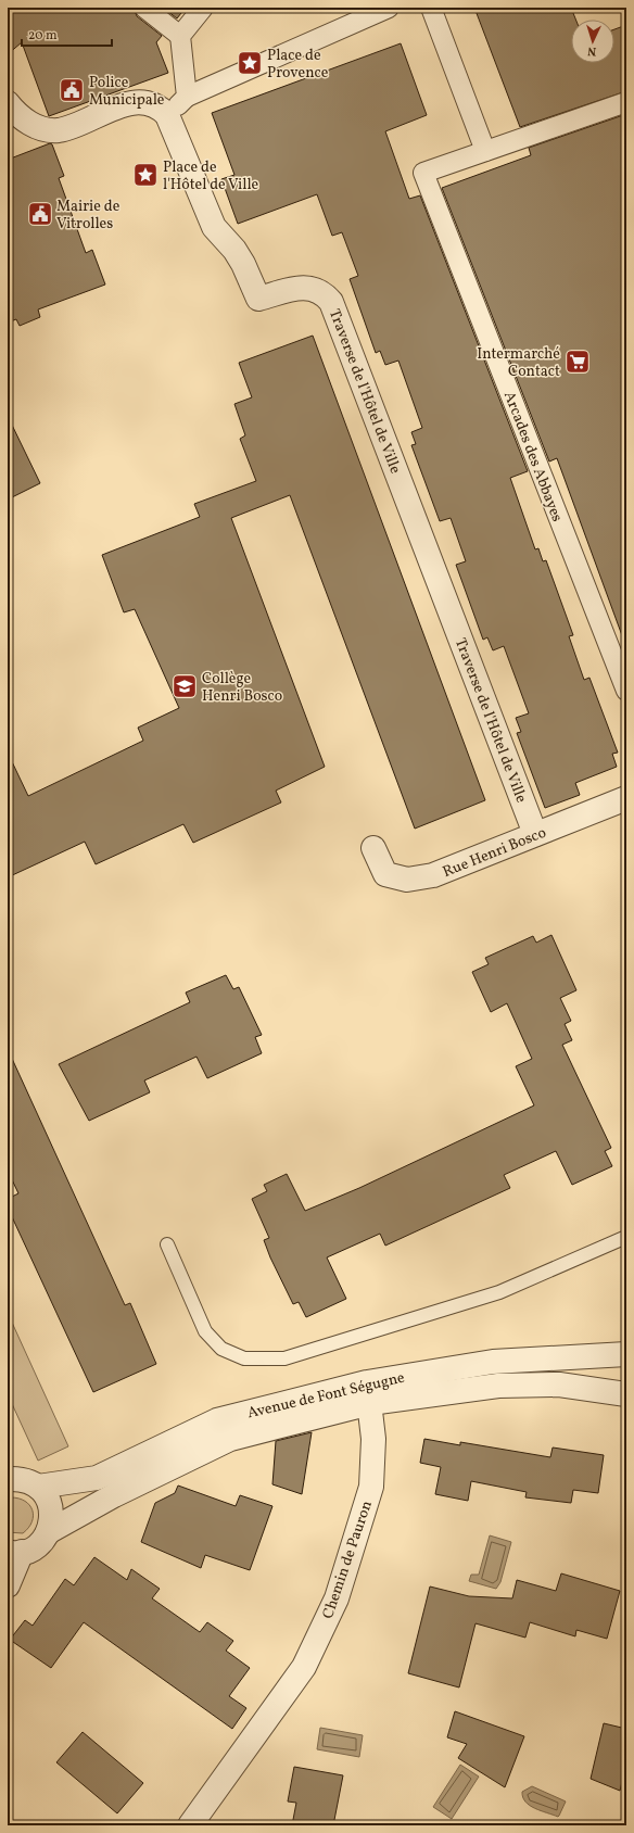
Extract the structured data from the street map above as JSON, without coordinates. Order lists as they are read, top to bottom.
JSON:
{
  "streets": {
    "street": [
      "Traverse de l'Hôtel de Ville",
      "Arcades des Abbayes",
      "Rue Henri Bosco",
      "Avenue de Font Ségugne",
      "Chemin de Pauron"
    ]
  },
  "crossings": [
    ["Traverse de l'Hôtel de Ville", "Rue Henri Bosco"],
    ["Avenue de Font Ségugne", "Chemin de Pauron"]
  ],
  "places": {
    "place": ["Place de Provence", "Place de l'Hôtel de Ville"],
    "public building": ["Police Municipale", "Mairie de Vitrolles"],
    "supermarket": ["Intermarché Contact"],
    "school or university": ["Collège Henri Bosco"]
  },
  "scale_bar": "20 m",
  "north": "bottom"
}
